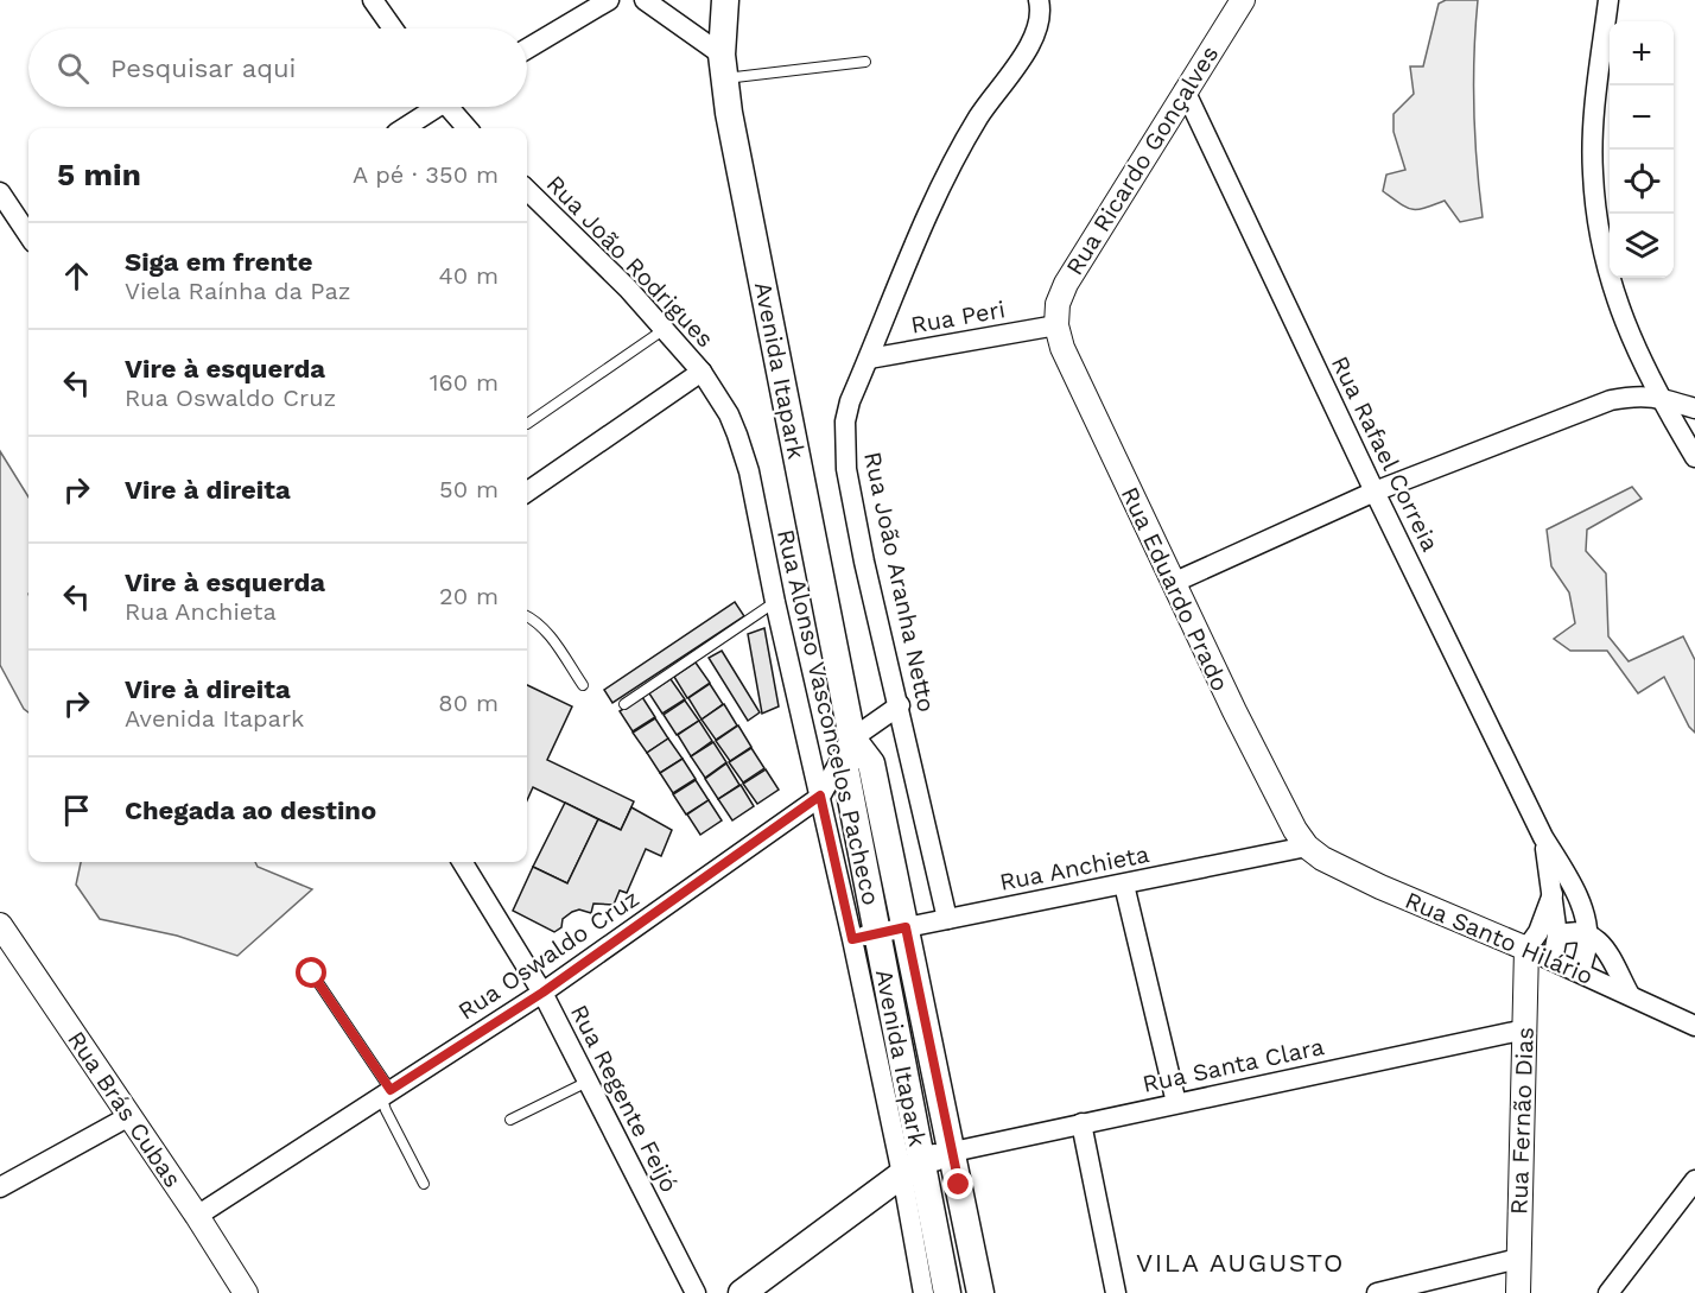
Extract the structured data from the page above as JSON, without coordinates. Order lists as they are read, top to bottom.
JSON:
{
  "streets": {
    "main road": ["Avenida Itapark"],
    "street": [
      "Rua Ricardo Gonçalves",
      "Rua João Rodrigues",
      "Rua Peri",
      "Rua Rafael Correia",
      "Rua João Aranha Netto",
      "Rua Eduardo Prado",
      "Rua Alonso Vasconcelos Pacheco",
      "Rua Anchieta",
      "Rua Santo Hilário",
      "Rua Oswaldo Cruz",
      "Rua Santa Clara",
      "Rua Regente Feijó",
      "Rua Brás Cubas",
      "Rua Fernão Dias"
    ]
  },
  "crossings": [
    ["Rua Ricardo Gonçalves", "Rua Peri"],
    ["Rua Ricardo Gonçalves", "Rua Rafael Correia"],
    ["Rua Ricardo Gonçalves", "Rua Eduardo Prado"],
    ["Rua João Rodrigues", "Rua Alonso Vasconcelos Pacheco"],
    ["Rua Peri", "Rua João Aranha Netto"],
    ["Rua Peri", "Rua Eduardo Prado"],
    ["Avenida Itapark", "Rua Alonso Vasconcelos Pacheco"],
    ["Avenida Itapark", "Rua Anchieta"],
    ["Avenida Itapark", "Rua Oswaldo Cruz"],
    ["Avenida Itapark", "Rua Santa Clara"],
    ["Rua Rafael Correia", "Rua Santo Hilário"],
    ["Rua João Aranha Netto", "Rua Anchieta"],
    ["Rua João Aranha Netto", "Rua Oswaldo Cruz"],
    ["Rua Eduardo Prado", "Rua Anchieta"],
    ["Rua Eduardo Prado", "Rua Santo Hilário"],
    ["Rua Alonso Vasconcelos Pacheco", "Rua Anchieta"],
    ["Rua Alonso Vasconcelos Pacheco", "Rua Oswaldo Cruz"],
    ["Rua Anchieta", "Rua Santo Hilário"],
    ["Rua Santo Hilário", "Rua Fernão Dias"],
    ["Rua Oswaldo Cruz", "Rua Regente Feijó"],
    ["Rua Oswaldo Cruz", "Rua Brás Cubas"],
    ["Rua Santa Clara", "Rua Fernão Dias"]
  ],
  "districts": ["VILA AUGUSTO"],
  "page": {
    "map_buttons": ["+", "−"],
    "search": "Pesquisar aqui",
    "heading": ["5 min", "A pé · 350 m"],
    "list": [
      ["Siga em frente", "Viela Raínha da Paz", "40 m"],
      ["Vire à esquerda", "Rua Oswaldo Cruz", "160 m"],
      ["Vire à direita", "50 m"],
      ["Vire à esquerda", "Rua Anchieta", "20 m"],
      ["Vire à direita", "Avenida Itapark", "80 m"],
      "Chegada ao destino"
    ]
  }
}
